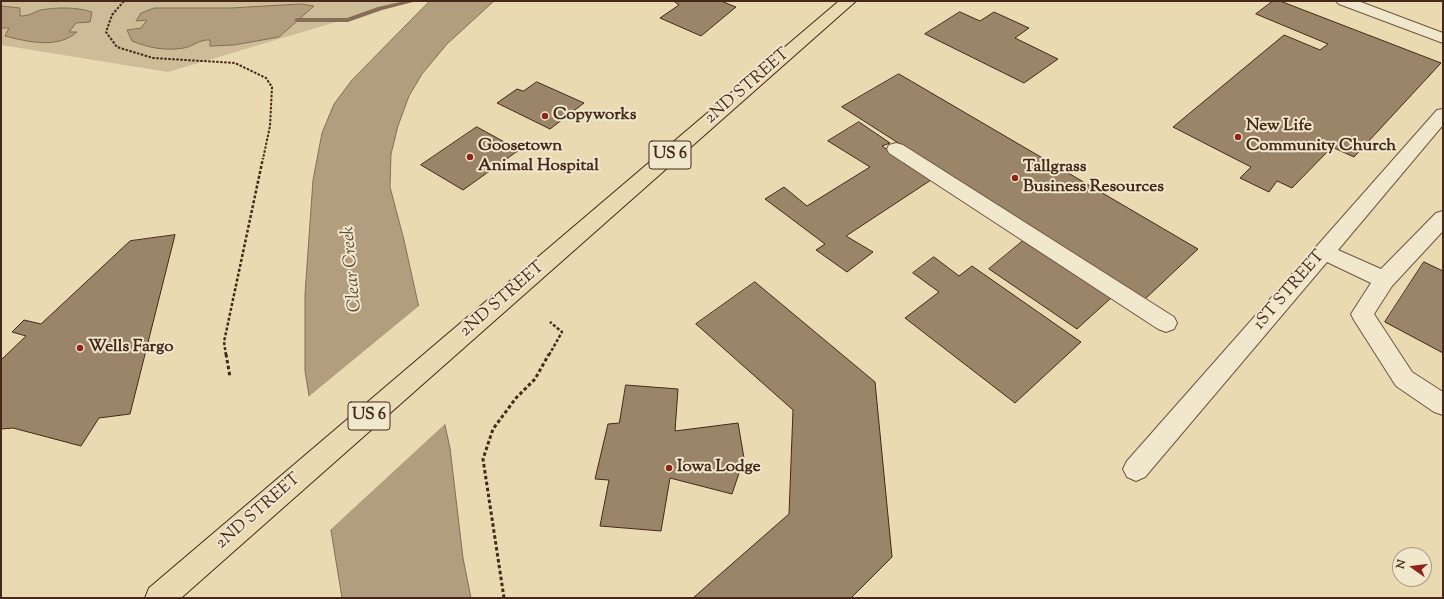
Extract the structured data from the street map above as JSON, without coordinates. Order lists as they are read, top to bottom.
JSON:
{
  "streets": {
    "main road": ["2ND STREET", "US 6"],
    "street": ["1ST STREET"]
  },
  "water": ["Clear Creek"],
  "places": [
    "Copyworks",
    "New Life Community Church",
    "Goosetown Animal Hospital",
    "Tallgrass Business Resources",
    "Wells Fargo",
    "Iowa Lodge"
  ],
  "north": "left"
}
